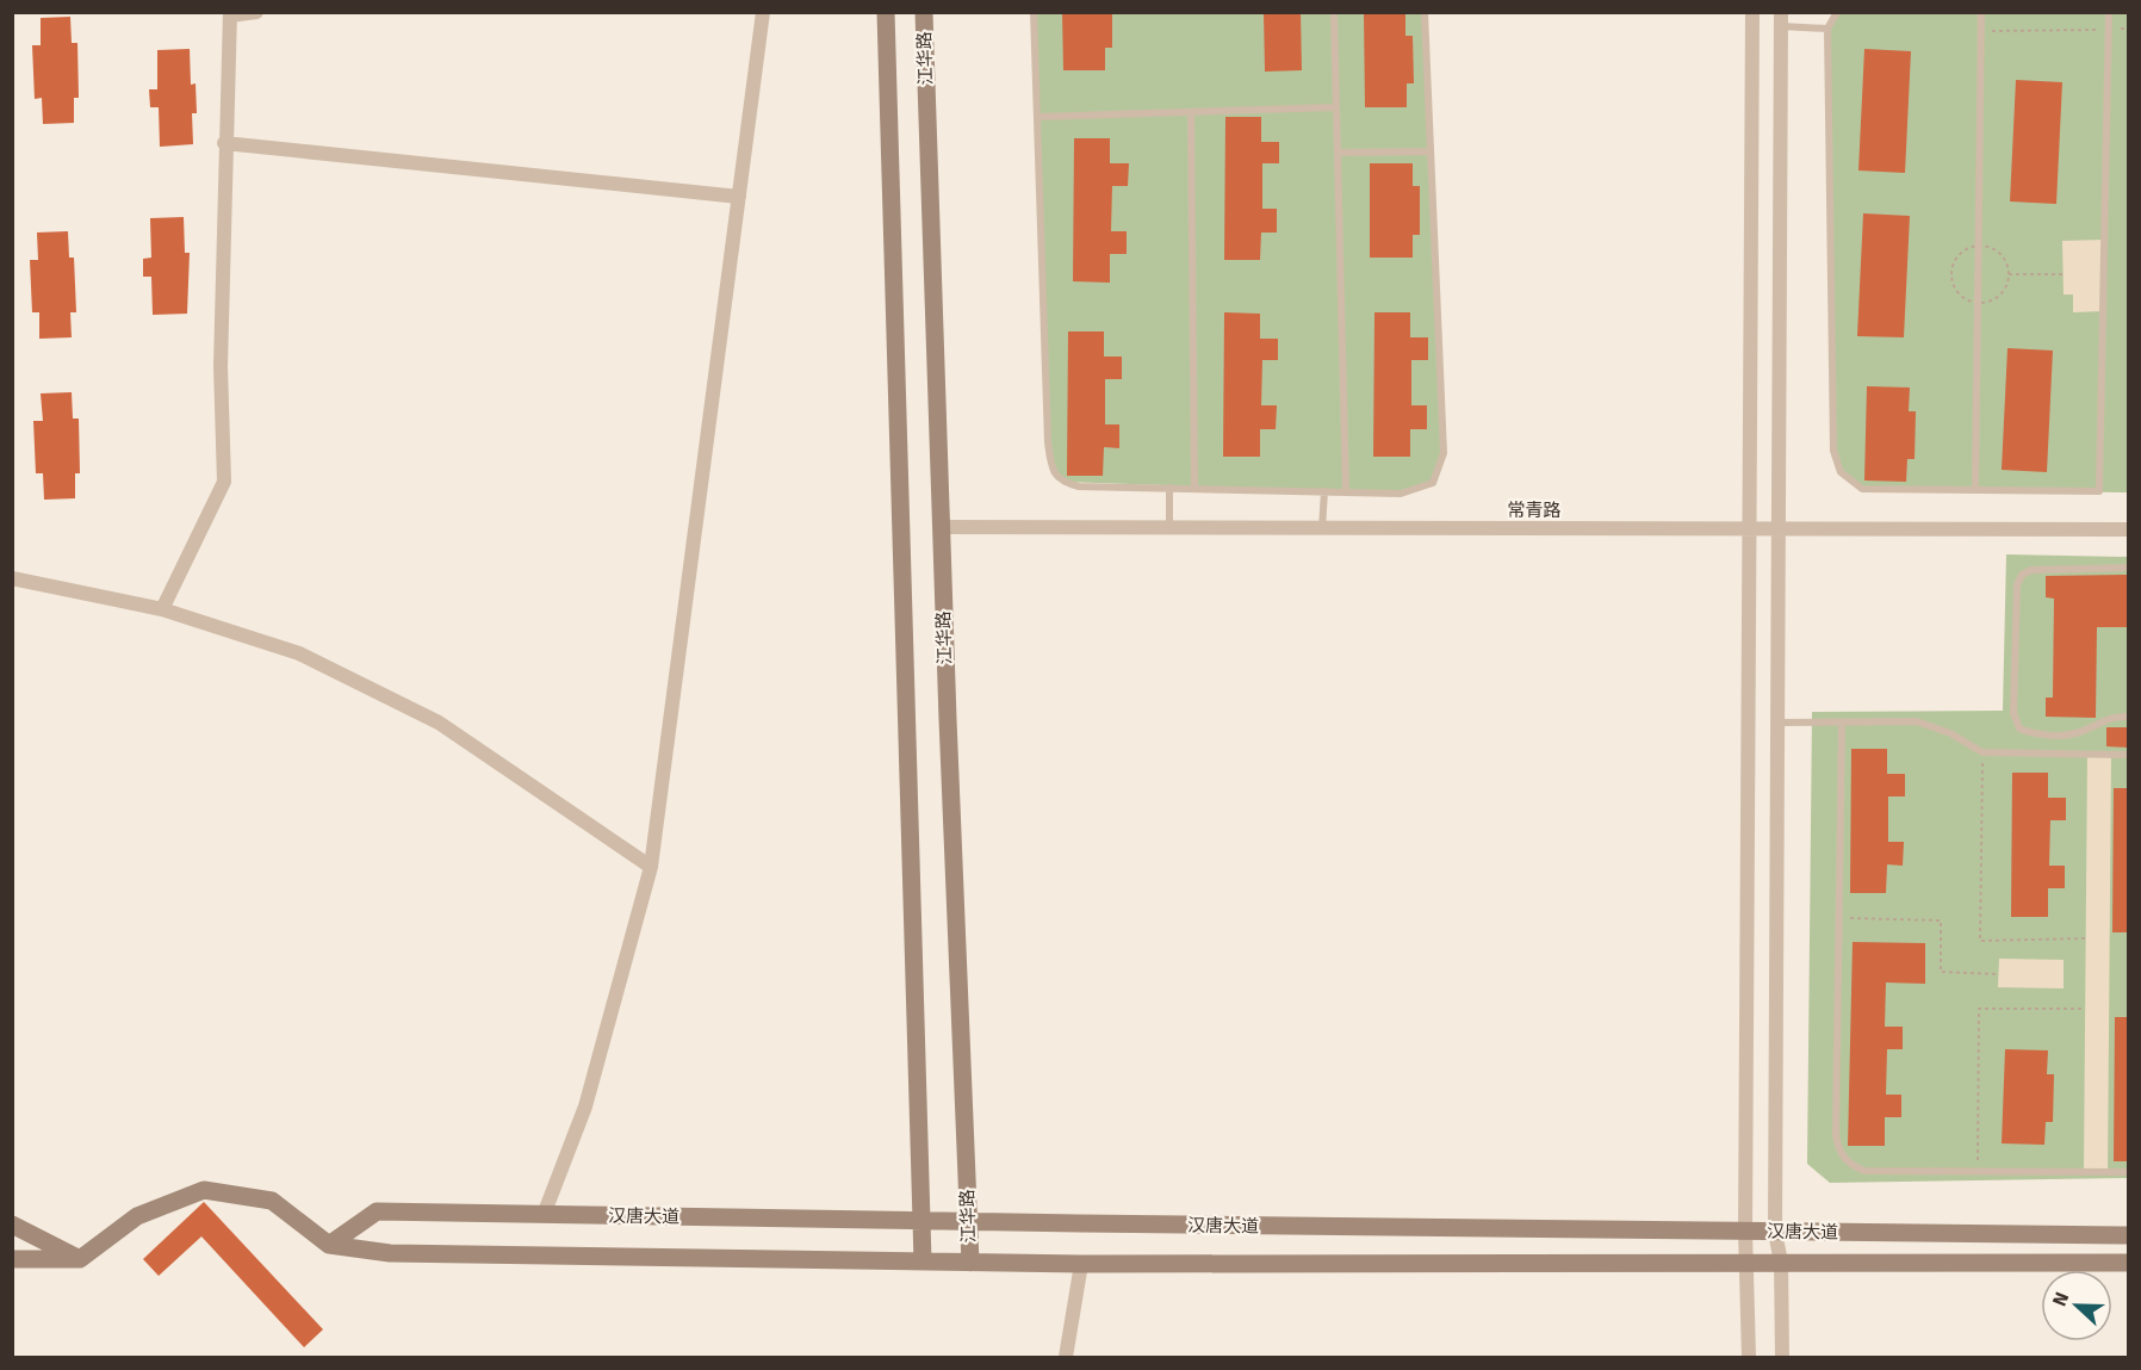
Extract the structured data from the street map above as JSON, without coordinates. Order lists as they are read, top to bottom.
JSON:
{
  "streets": {
    "main road": ["江华路", "汉唐大道"],
    "street": ["常青路"]
  },
  "crossings": [
    ["江华路", "常青路"],
    ["江华路", "汉唐大道"]
  ],
  "north": "left"
}
